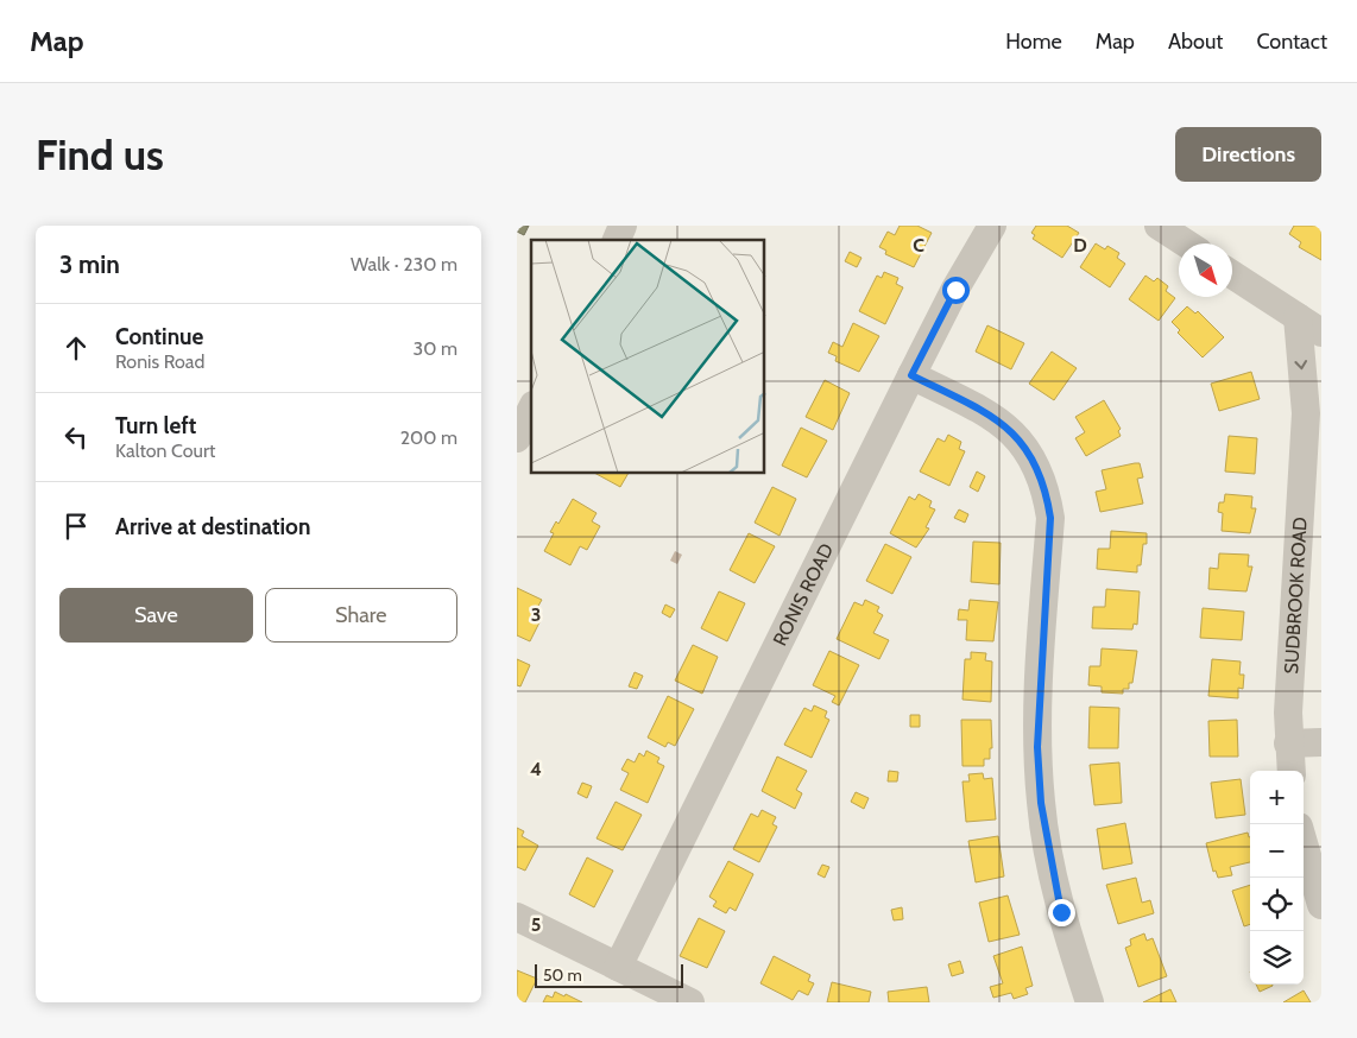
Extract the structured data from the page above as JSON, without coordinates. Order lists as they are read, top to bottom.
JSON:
{
  "streets": {
    "street": ["SUDBROOK ROAD", "RONIS ROAD"]
  },
  "scale_bar": "50 m",
  "north": "bottom right",
  "page": {
    "header": "Map",
    "nav": [
      "Home",
      "Map",
      "About",
      "Contact"
    ],
    "buttons": [
      "Directions",
      ["Save", "Share"]
    ],
    "title": "Find us",
    "heading": ["3 min", "Walk · 230 m"],
    "list": [
      ["Continue", "Ronis Road", "30 m"],
      ["Turn left", "Kalton Court", "200 m"],
      "Arrive at destination"
    ],
    "map_buttons": ["+", "−"],
    "scale": "50 m"
  },
  "grid": {
    "columns": ["C", "D"],
    "rows": ["3", "4", "5"]
  }
}
